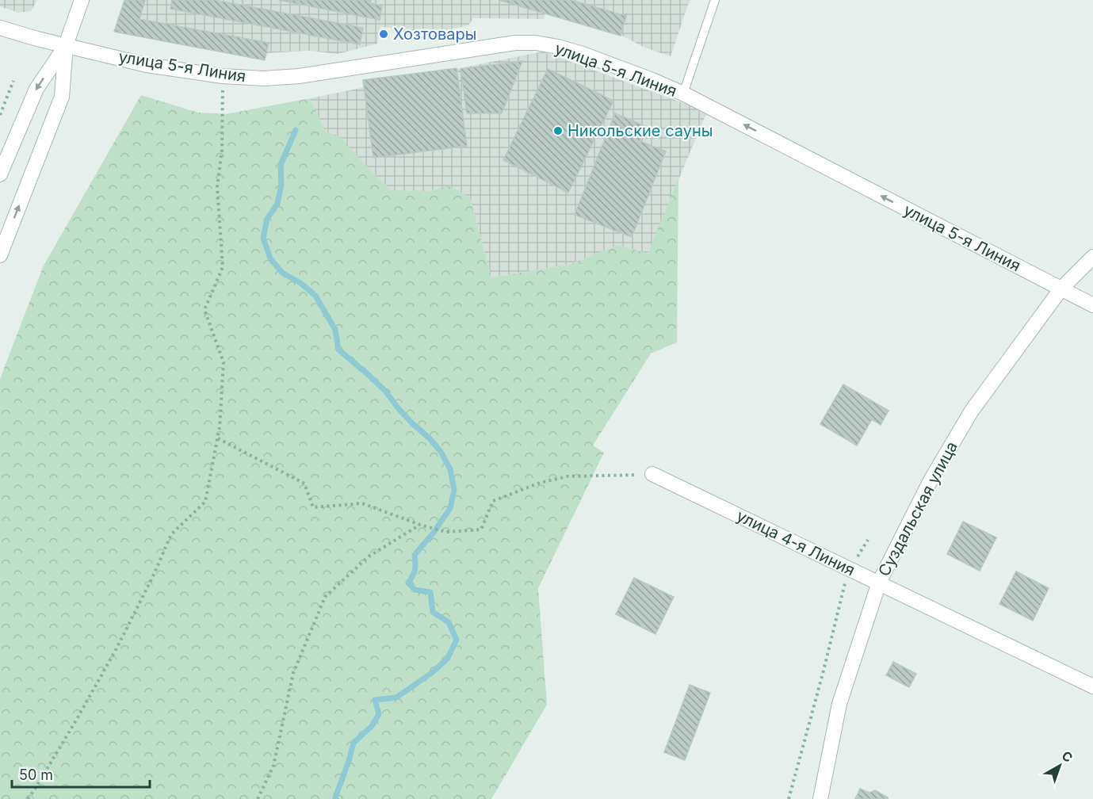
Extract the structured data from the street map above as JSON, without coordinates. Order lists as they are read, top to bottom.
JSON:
{
  "streets": {
    "street": ["улица 5-я Линия", "Суздальская улица", "улица 4-я Линия"]
  },
  "crossings": [
    ["улица 5-я Линия", "Суздальская улица"],
    ["Суздальская улица", "улица 4-я Линия"]
  ],
  "one_way": ["улица 5-я Линия"],
  "places": ["Хозтовары", "Никольские сауны"],
  "scale_bar": "50 m",
  "north": "top right"
}
